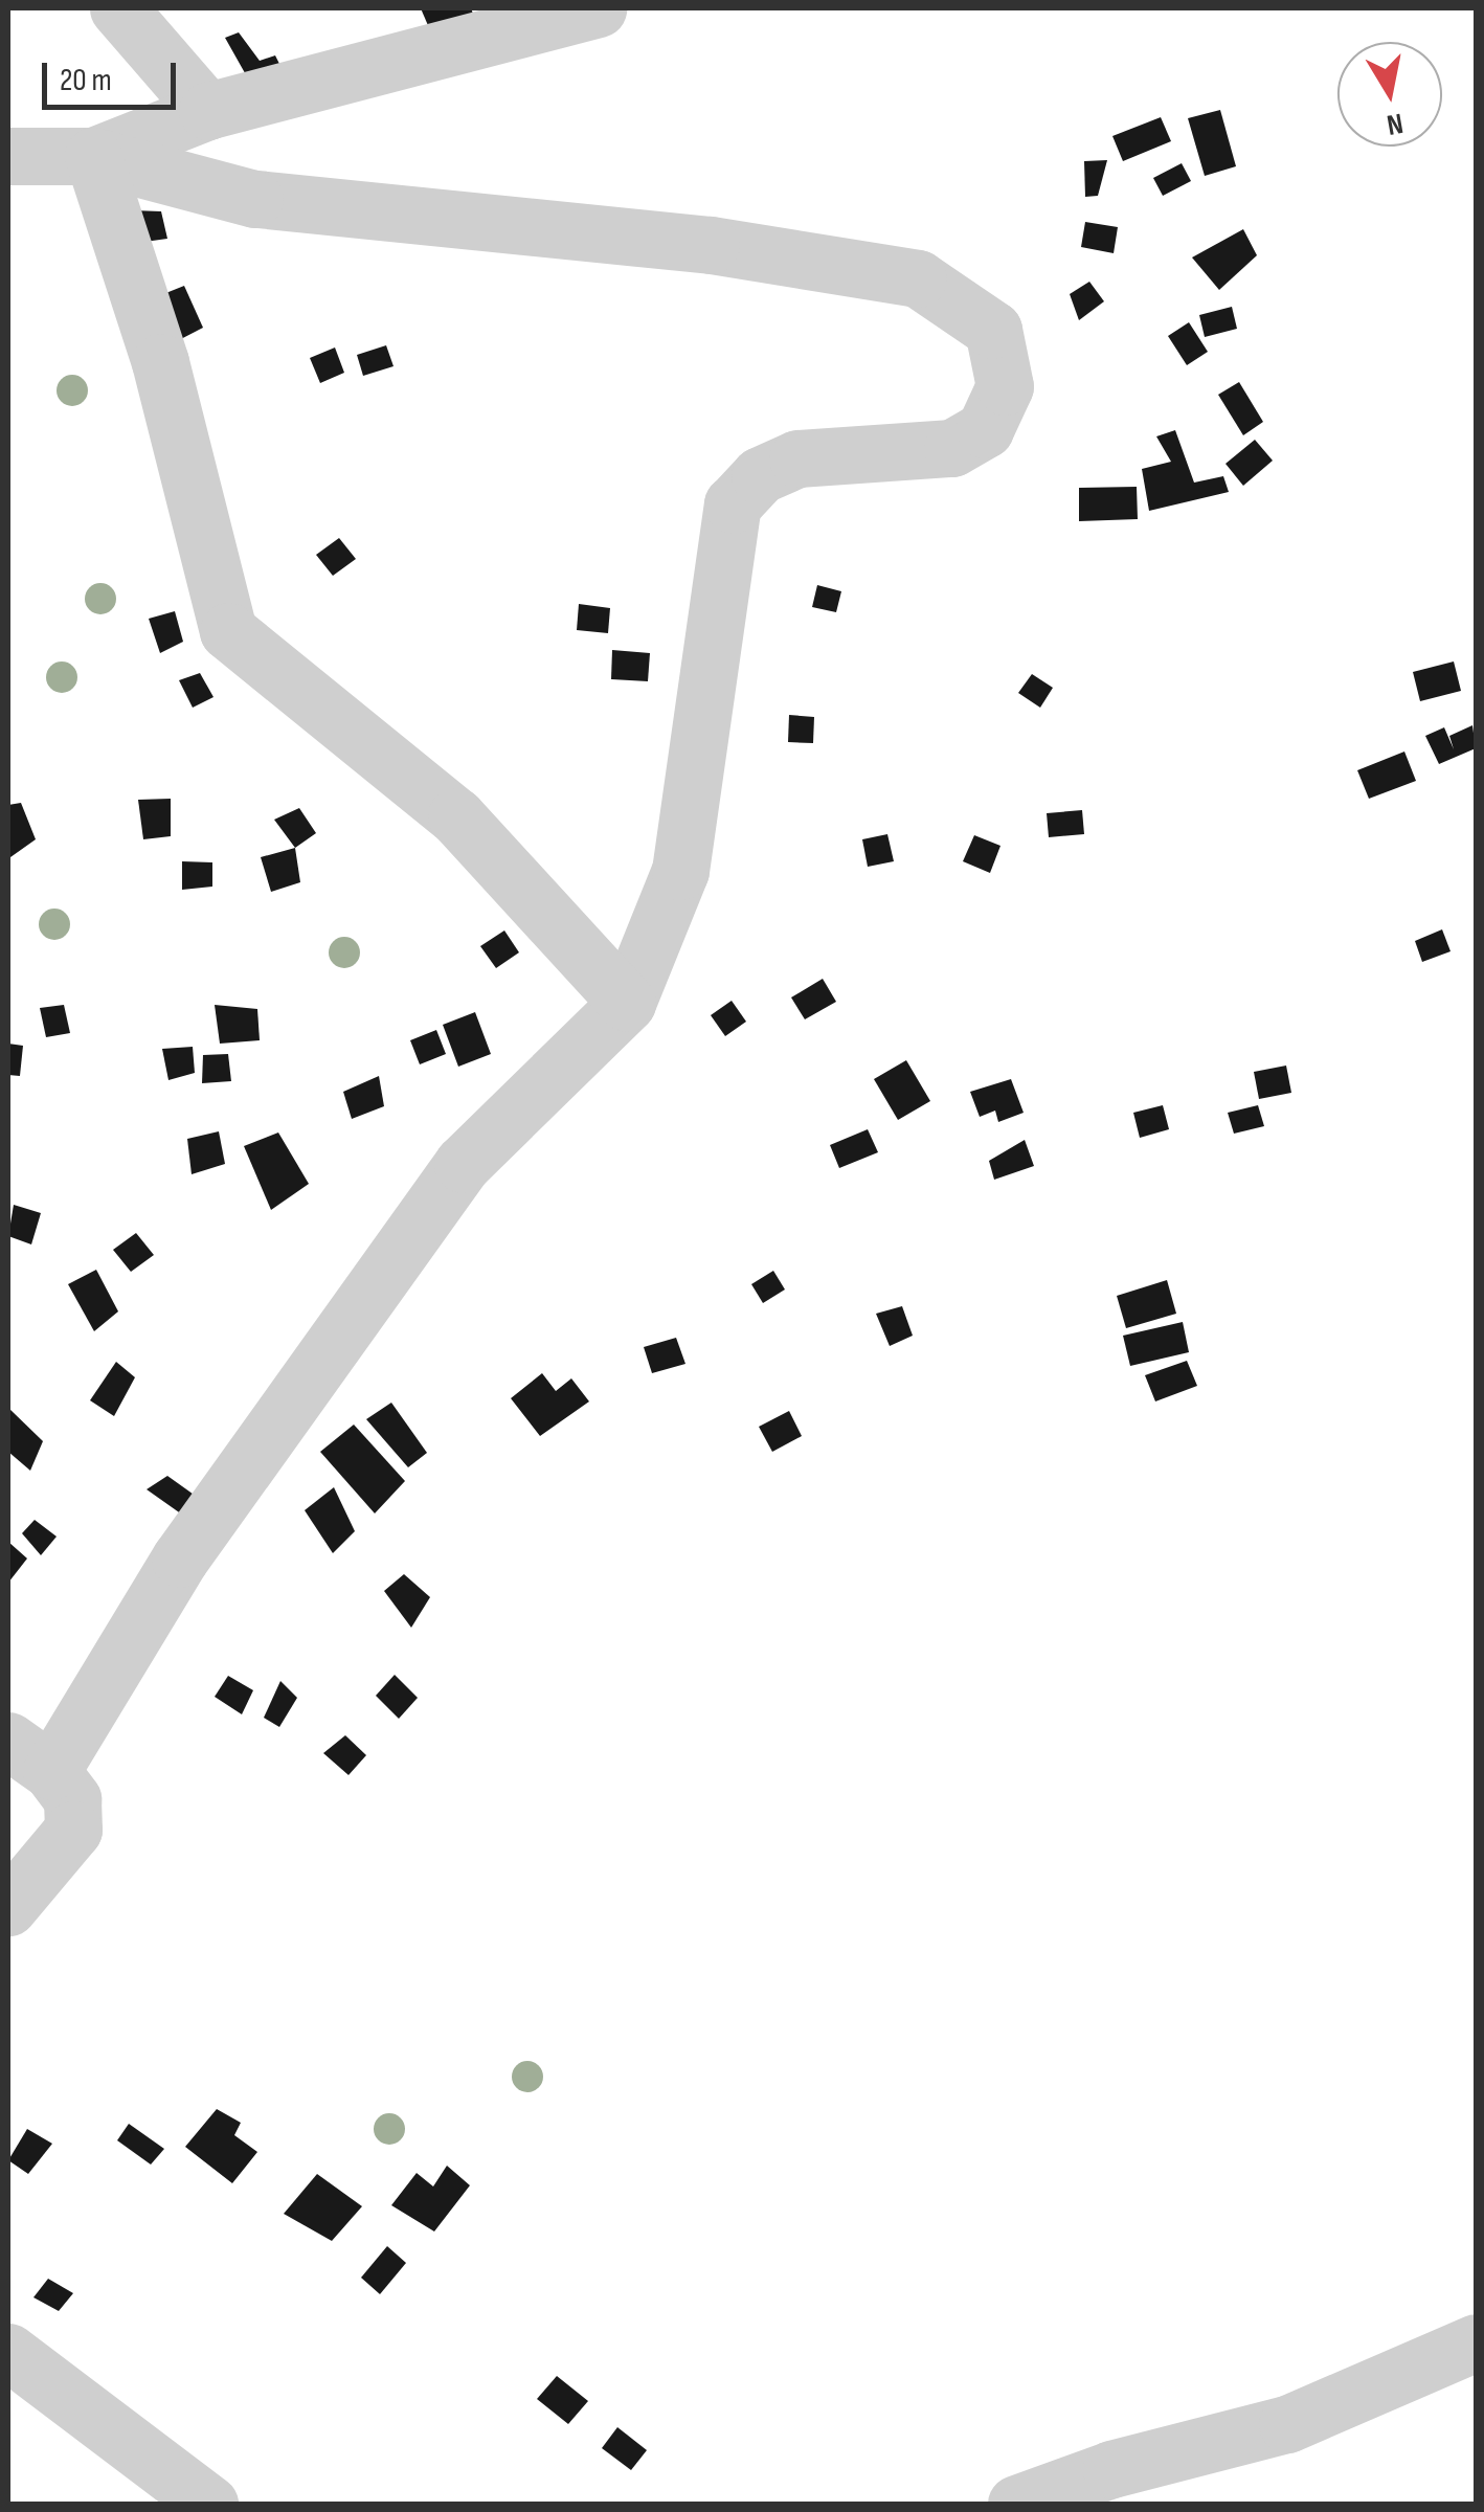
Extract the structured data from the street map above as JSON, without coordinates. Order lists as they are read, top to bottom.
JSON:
{
  "scale_bar": "20 m",
  "north": "bottom"
}
